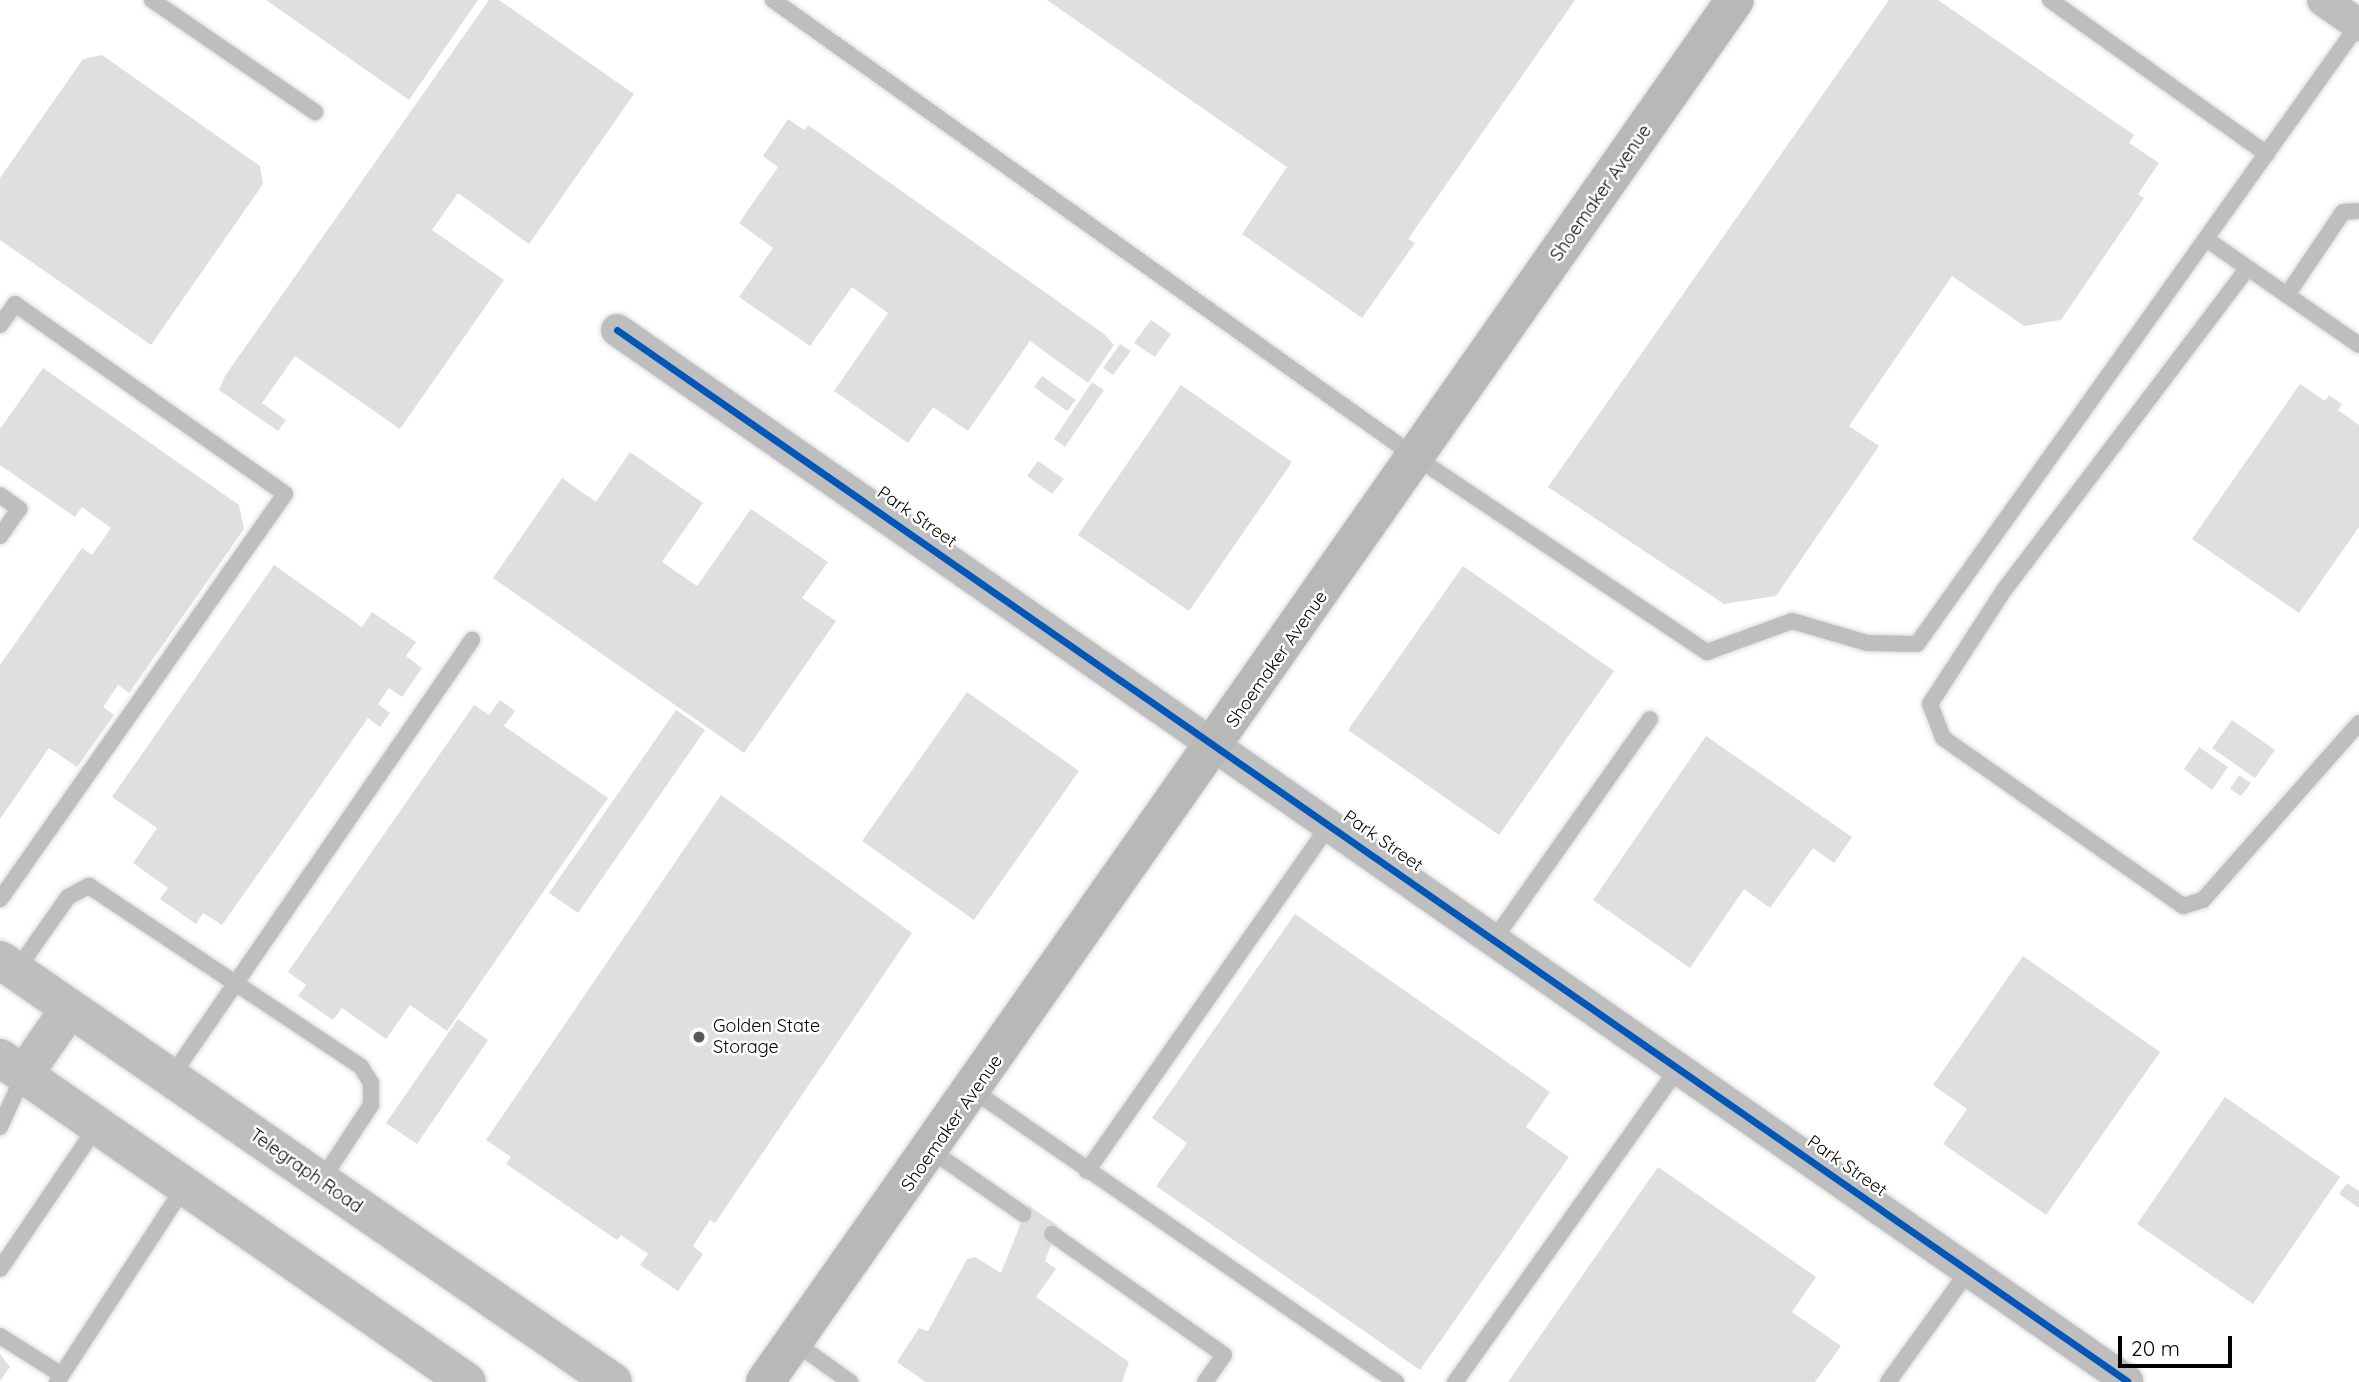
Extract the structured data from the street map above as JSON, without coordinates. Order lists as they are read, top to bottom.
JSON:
{
  "streets": {
    "main road": ["Shoemaker Avenue", "Telegraph Road"],
    "street": ["Park Street"]
  },
  "crossings": [
    ["Shoemaker Avenue", "Park Street"]
  ],
  "places": ["Golden State Storage"],
  "scale_bar": "20 m"
}
